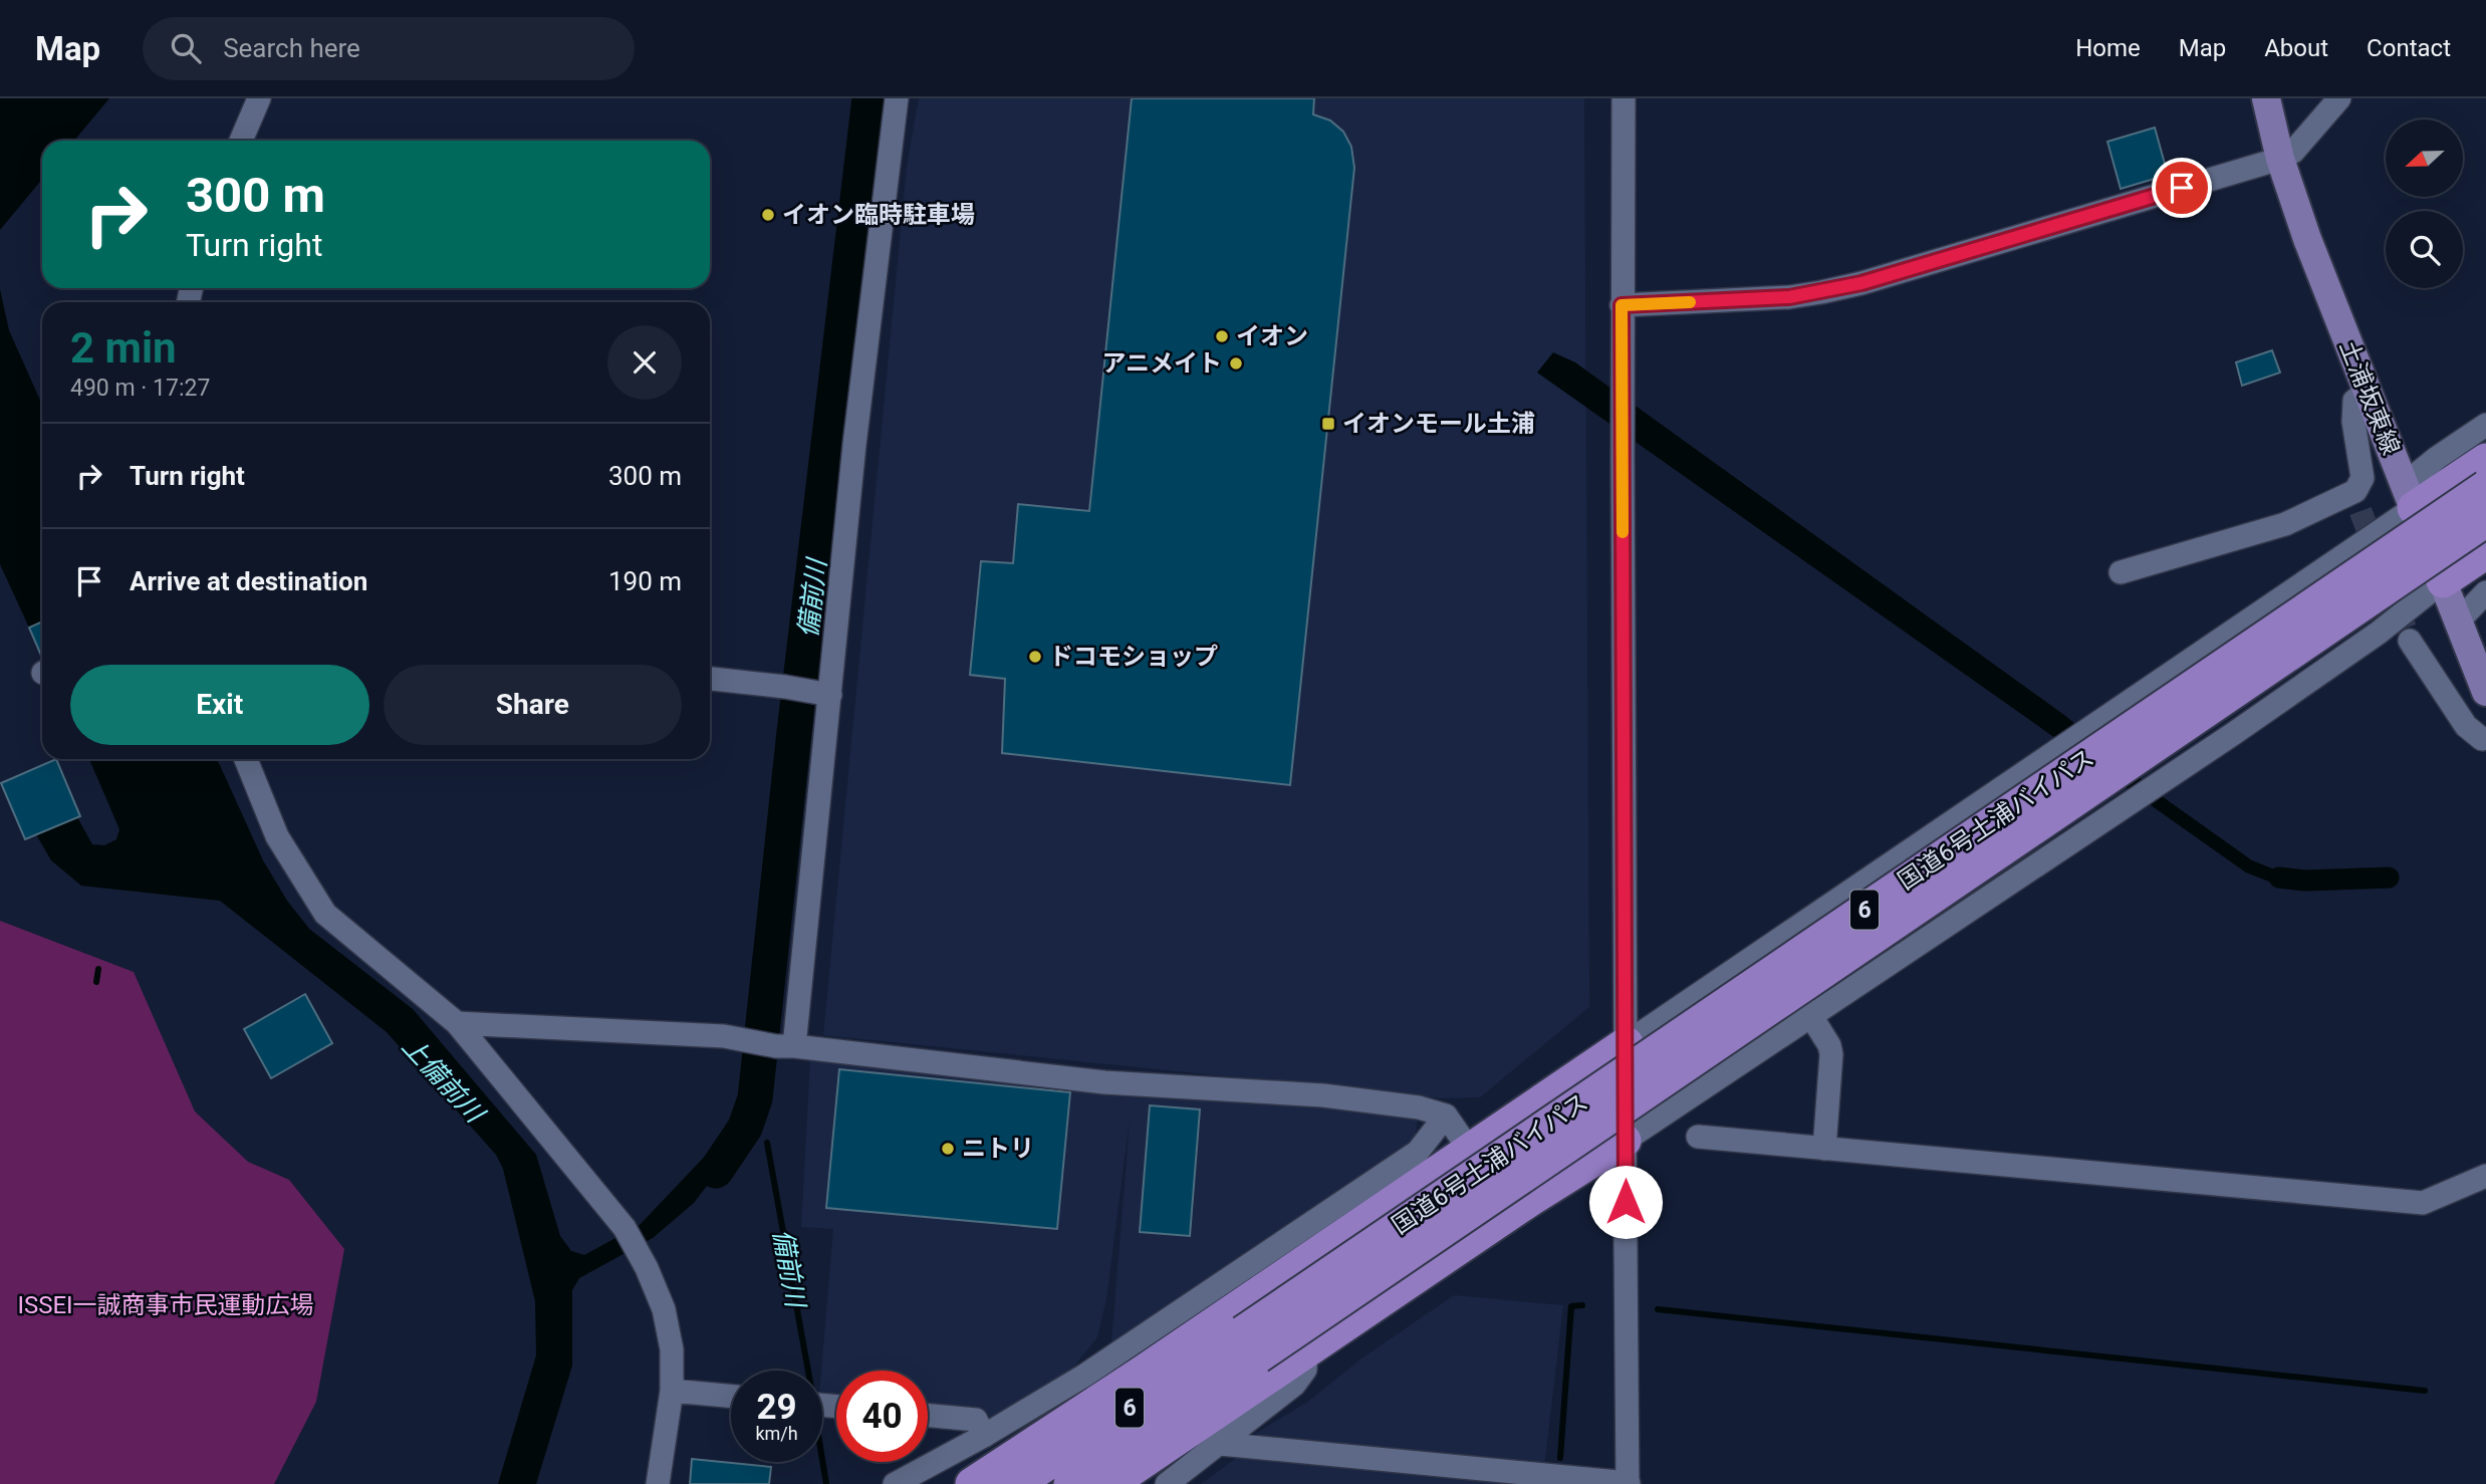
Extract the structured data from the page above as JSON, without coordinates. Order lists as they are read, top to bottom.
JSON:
{
  "streets": {
    "highway": ["国道6号土浦バイパス", "6"],
    "main road": ["土浦坂東線"]
  },
  "water": ["備前川", "上備前川"],
  "parks": ["ISSEI一誠商事市民運動広場"],
  "places": {
    "other": [
      "イオン臨時駐車場",
      "イオン",
      "アニメイト",
      "ドコモショップ",
      "ニトリ"
    ],
    "transit": ["イオンモール土浦"]
  },
  "north": "left",
  "page": {
    "header": "Map",
    "search": "Search here",
    "nav": [
      "Home",
      "Map",
      "About",
      "Contact"
    ],
    "turn": ["300 m", "Turn right"],
    "heading": ["2 min", "490 m · 17:27"],
    "list": [
      {
        "name": "Turn right",
        "value": "300 m"
      },
      {
        "name": "Arrive at destination",
        "value": "190 m"
      }
    ],
    "buttons": ["Exit", "Share"],
    "speed": "29 km/h",
    "limit": "40"
  }
}
